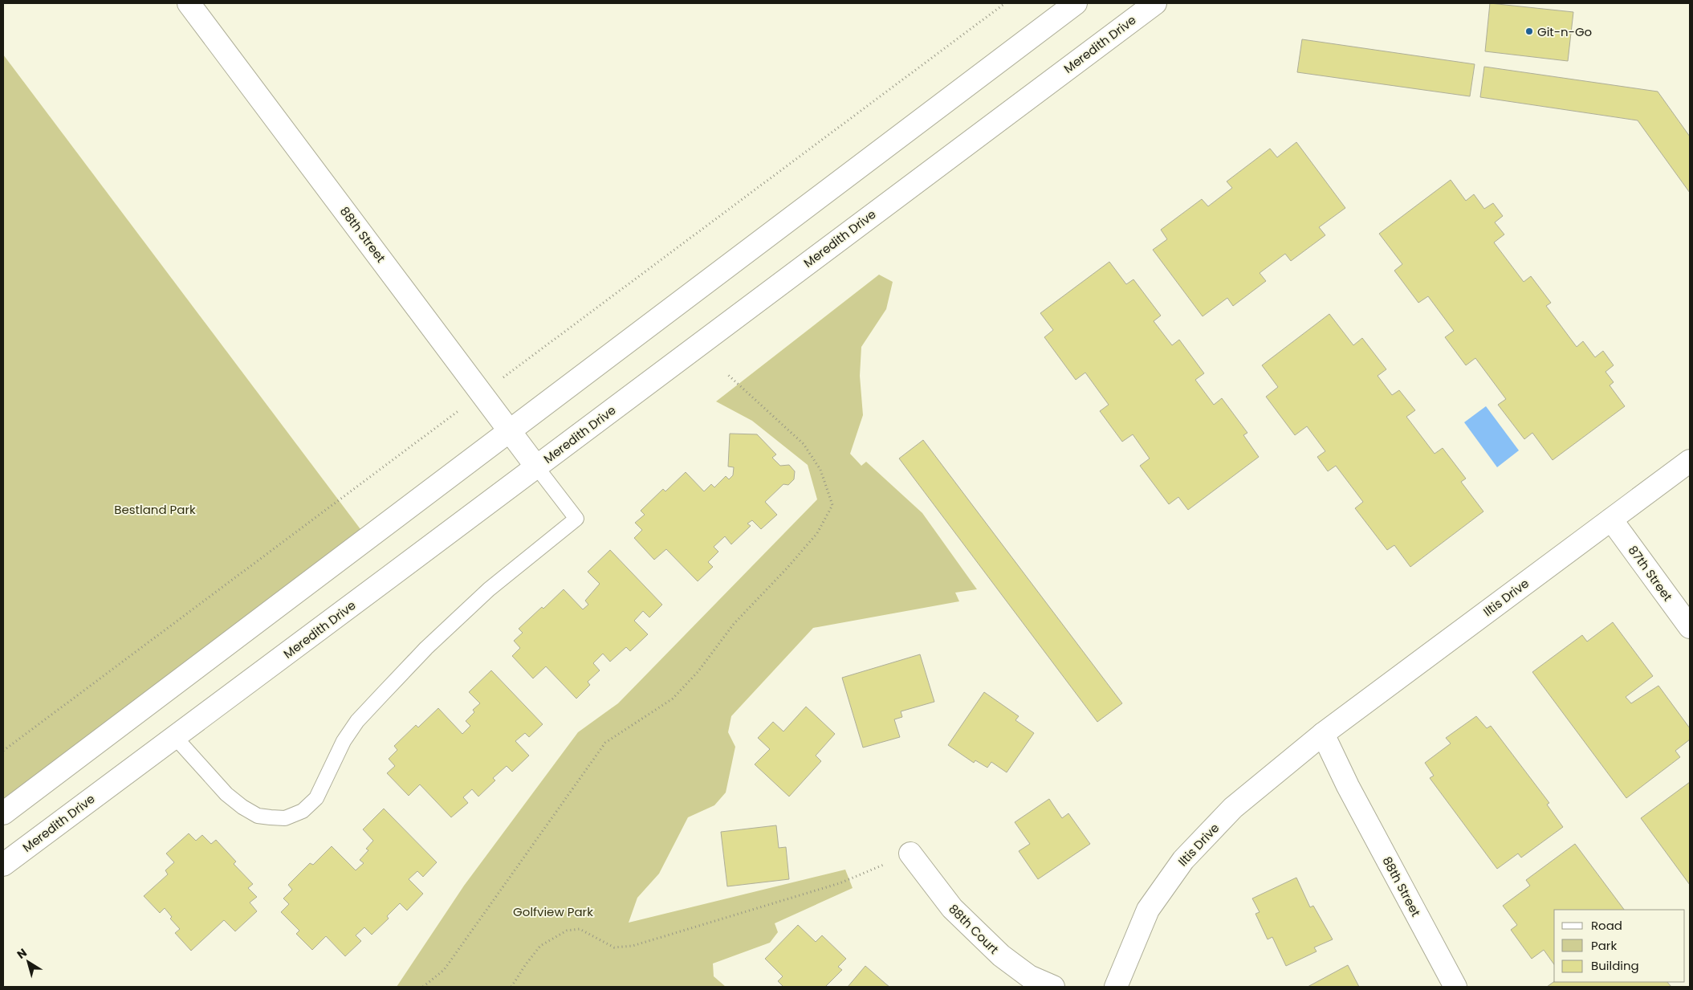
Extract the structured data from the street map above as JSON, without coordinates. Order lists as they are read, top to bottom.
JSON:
{
  "streets": {
    "main road": [
      "Meredith Drive",
      "88th Street",
      "87th Street",
      "Iltis Drive",
      "88th Court"
    ]
  },
  "crossings": [
    ["Meredith Drive", "88th Street"],
    ["88th Street", "Iltis Drive"],
    ["87th Street", "Iltis Drive"]
  ],
  "parks": ["Bestland Park", "Golfview Park"],
  "places": ["Git-n-Go"],
  "legend": ["Road", "Park", "Building"],
  "north": "top left"
}
